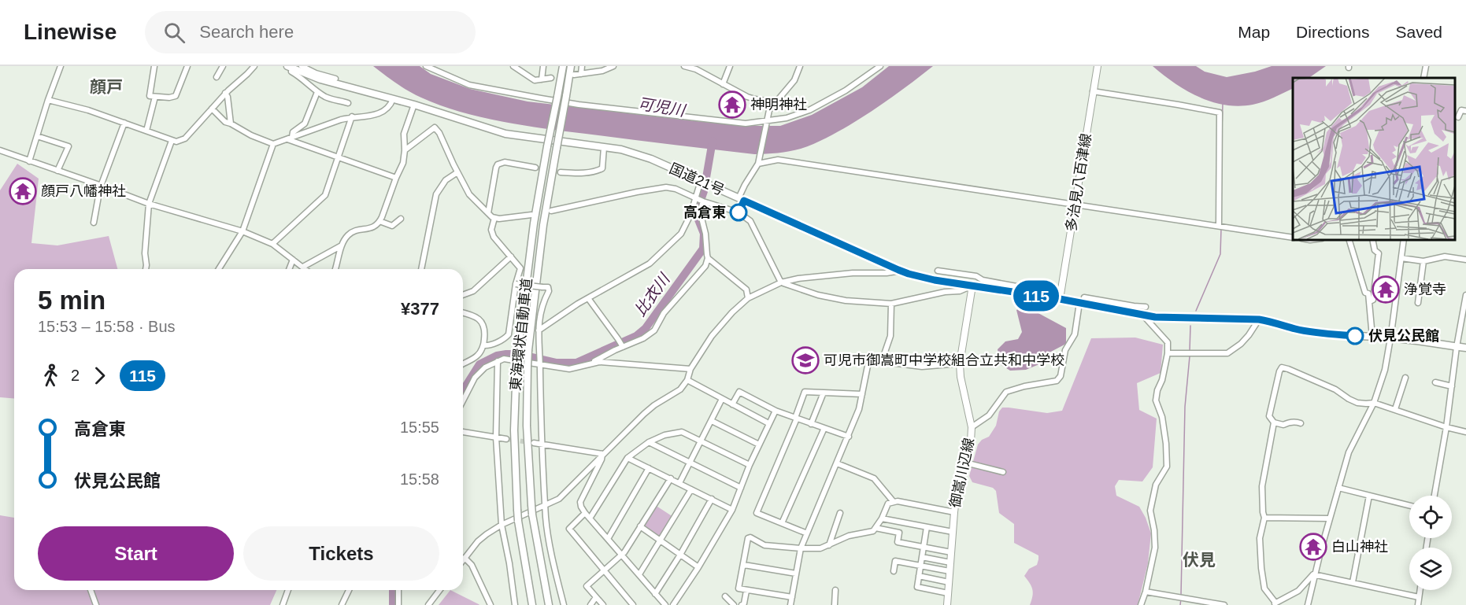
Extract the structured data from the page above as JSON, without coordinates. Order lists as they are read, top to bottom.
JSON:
{
  "streets": {
    "highway": ["国道21号", "東海環状自動車道"],
    "main road": ["多治見八百津線", "御嵩川辺線"]
  },
  "crossings": [
    ["国道21号", "多治見八百津線"],
    ["国道21号", "御嵩川辺線"]
  ],
  "districts": ["顔戸", "伏見"],
  "water": ["可児川", "比衣川"],
  "places": {
    "temple": [
      "神明神社",
      "顔戸八幡神社",
      "浄覚寺",
      "白山神社"
    ],
    "other": ["高倉東", "伏見公民館"],
    "school or university": ["可児市御嵩町中学校組合立共和中学校"]
  },
  "lines": ["bus line 115"],
  "page": {
    "header": "Linewise",
    "search": "Search here",
    "nav": ["Map", "Directions", "Saved"],
    "on_map": "115",
    "heading": ["5 min", "15:53 – 15:58 · Bus", "¥377"],
    "legs": ["2", "115"],
    "list": [
      {
        "name": "高倉東",
        "value": "15:55"
      },
      {
        "name": "伏見公民館",
        "value": "15:58"
      }
    ],
    "buttons": ["Start", "Tickets"]
  }
}
